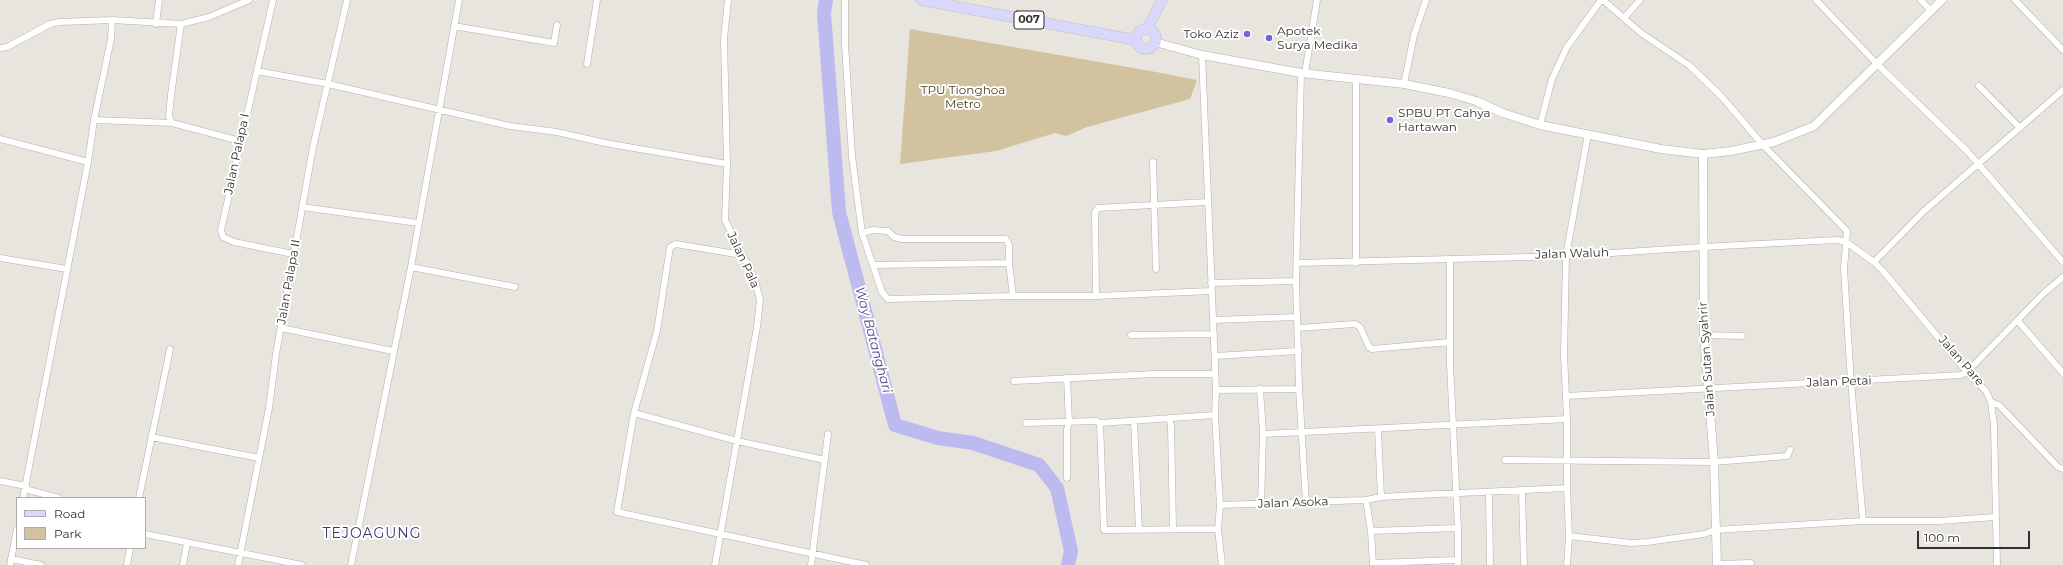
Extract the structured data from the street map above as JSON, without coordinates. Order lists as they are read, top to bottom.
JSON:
{
  "streets": {
    "main road": ["007"],
    "street": [
      "Jalan Palapa I",
      "Jalan Waluh",
      "Jalan Pala",
      "Jalan Palapa II",
      "Jalan Sutan Syahrir",
      "Jalan Pare",
      "Jalan Petai",
      "Jalan Asoka"
    ]
  },
  "crossings": [
    ["Jalan Palapa I", "Jalan Palapa II"],
    ["Jalan Waluh", "Jalan Sutan Syahrir"],
    ["Jalan Waluh", "Jalan Pare"],
    ["Jalan Sutan Syahrir", "Jalan Petai"],
    ["Jalan Pare", "Jalan Petai"]
  ],
  "districts": ["TEJOAGUNG"],
  "water": ["Way Batanghari"],
  "parks": ["TPU Tionghoa Metro"],
  "places": ["Toko Aziz", "Apotek Surya Medika", "SPBU PT Cahya Hartawan"],
  "legend": ["Road", "Park"],
  "scale_bar": "100 m"
}
